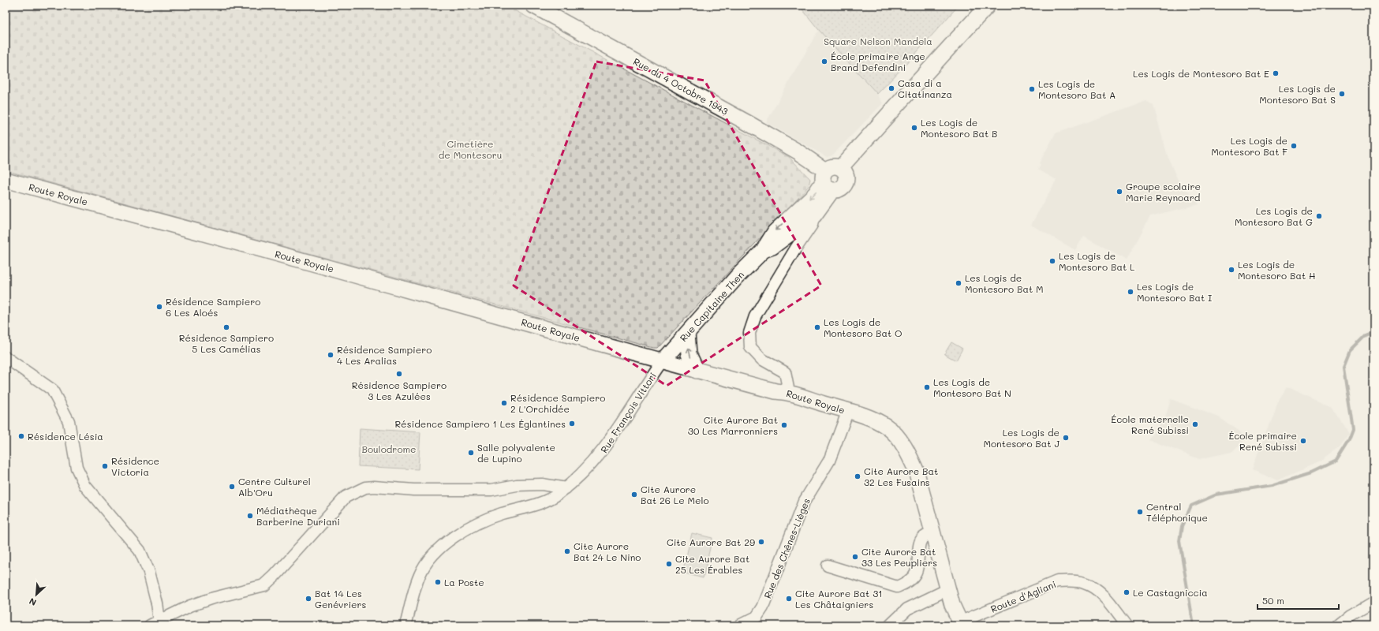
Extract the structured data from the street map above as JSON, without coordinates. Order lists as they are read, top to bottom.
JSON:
{
  "streets": {
    "main road": ["Rue du 4 Octobre 1943", "Route Royale", "Rue Capitaine Then"],
    "street": ["Rue François Vittori", "Rue des Chênes-Lièges", "Route d'Agliani"]
  },
  "crossings": [
    ["Rue du 4 Octobre 1943", "Rue Capitaine Then"],
    ["Route Royale", "Rue Capitaine Then"],
    ["Route Royale", "Rue François Vittori"],
    ["Route Royale", "Rue des Chênes-Lièges"],
    ["Route Royale", "Route d'Agliani"],
    ["Rue Capitaine Then", "Rue François Vittori"]
  ],
  "parks": ["Square Nelson Mandela", "Cimetière de Montesoru", "Boulodrome"],
  "places": [
    "École primaire Ange Brand Defendini",
    "Les Logis de Montesoro Bat E",
    "Casa di a Citatinanza",
    "Les Logis de Montesoro Bat A",
    "Les Logis de Montesoro Bat S",
    "Les Logis de Montesoro Bat B",
    "Les Logis de Montesoro Bat F",
    "Groupe scolaire Marie Reynoard",
    "Les Logis de Montesoro Bat G",
    "Les Logis de Montesoro Bat L",
    "Les Logis de Montesoro Bat H",
    "Les Logis de Montesoro Bat M",
    "Les Logis de Montesoro Bat I",
    "Résidence Sampiero 6 Les Aloés",
    "Résidence Sampiero 5 Les Camélias",
    "Les Logis de Montesoro Bat O",
    "Résidence Sampiero 4 Les Aralias",
    "Résidence Sampiero 3 Les Azulées",
    "Les Logis de Montesoro Bat N",
    "Résidence Sampiero 2 L'Orchidée",
    "Résidence Sampiero 1 Les Églantines",
    "École maternelle René Subissi",
    "Cite Aurore Bat 30 Les Marronniers",
    "Résidence Lésia",
    "Les Logis de Montesoro Bat J",
    "École primaire René Subissi",
    "Salle polyvalente de Lupino",
    "Résidence Victoria",
    "Cite Aurore Bat 32 Les Fusains",
    "Centre Culturel Alb'Oru",
    "Cite Aurore Bat 26 Le Melo",
    "Central Téléphonique",
    "Médiathèque Barberine Duriani",
    "Cite Aurore Bat 29",
    "Cite Aurore Bat 24 Le Nino",
    "Cite Aurore Bat 33 Les Peupliers",
    "Cite Aurore Bat 25 Les Érables",
    "La Poste",
    "Le Castagniccia",
    "Bat 14 Les Genévriers",
    "Cite Aurore Bat 31 Les Châtaigniers"
  ],
  "scale_bar": "50 m",
  "north": "bottom left"
}
